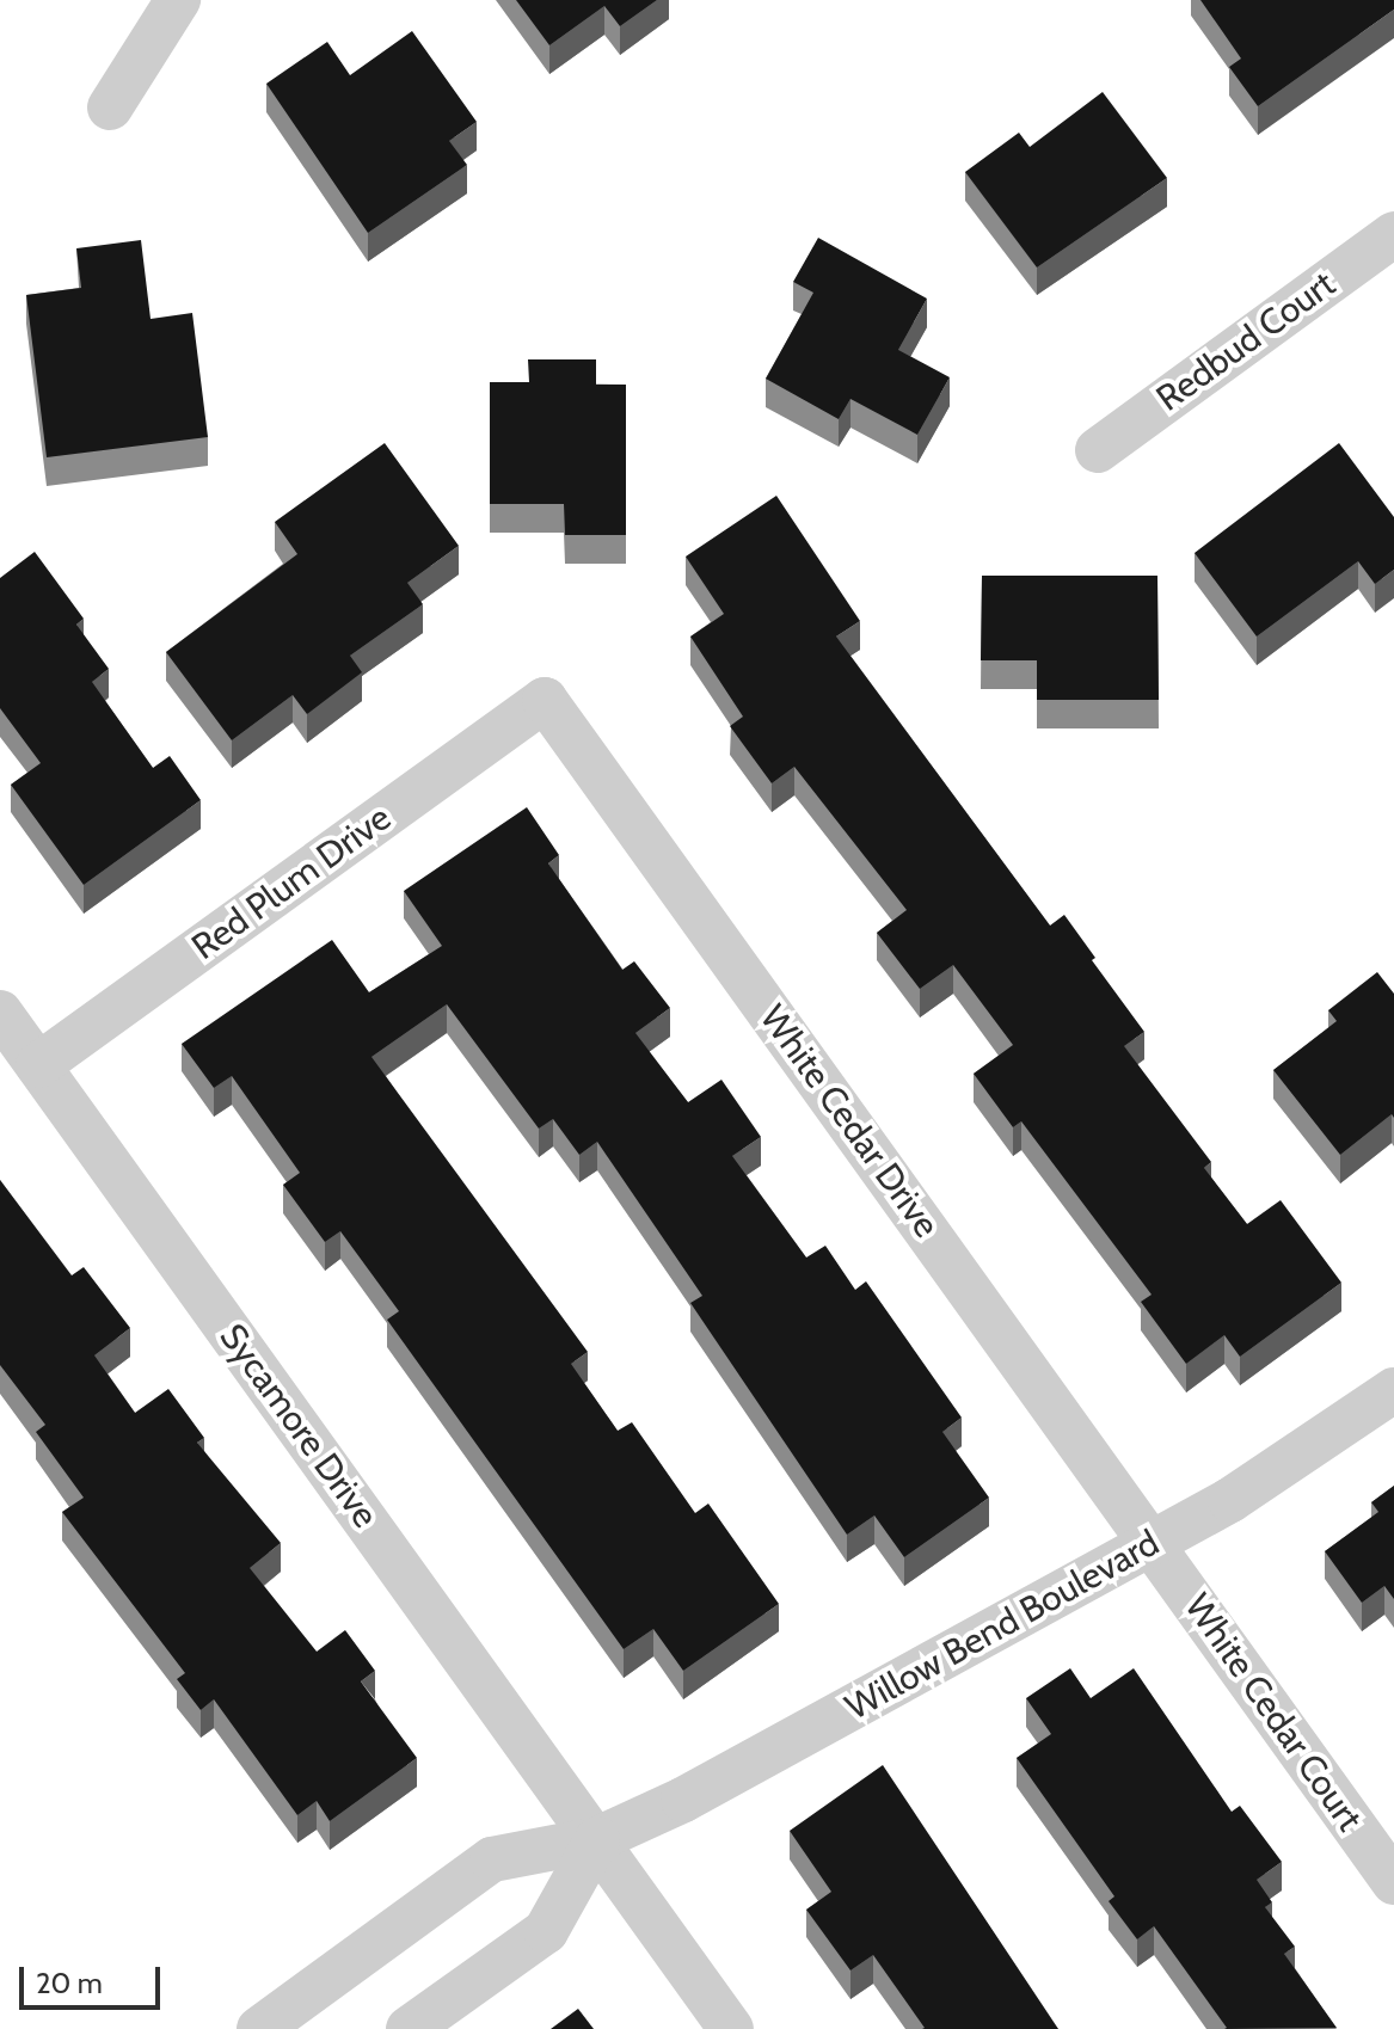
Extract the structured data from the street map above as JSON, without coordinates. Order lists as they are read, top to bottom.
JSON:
{
  "streets": {
    "street": [
      "Redbud Court",
      "Red Plum Drive",
      "White Cedar Drive",
      "Sycamore Drive",
      "Willow Bend Boulevard",
      "White Cedar Court"
    ]
  },
  "crossings": [
    ["Red Plum Drive", "White Cedar Drive"],
    ["Red Plum Drive", "Sycamore Drive"],
    ["White Cedar Drive", "Willow Bend Boulevard"],
    ["White Cedar Drive", "White Cedar Court"],
    ["Sycamore Drive", "Willow Bend Boulevard"],
    ["Willow Bend Boulevard", "White Cedar Court"]
  ],
  "scale_bar": "20 m"
}
